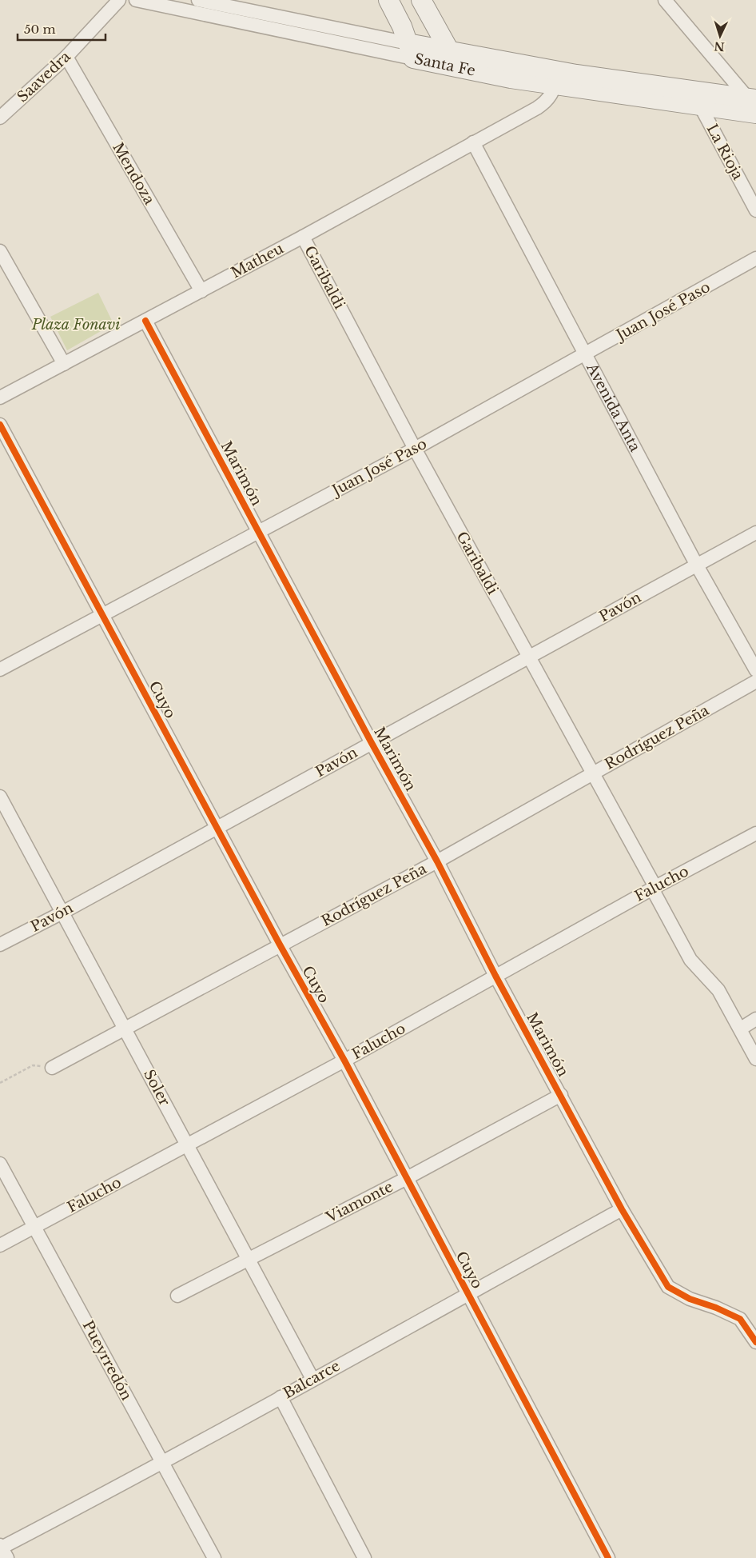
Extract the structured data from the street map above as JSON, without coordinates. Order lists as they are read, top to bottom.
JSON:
{
  "streets": {
    "main road": ["Santa Fe"],
    "street": [
      "Saavedra",
      "La Rioja",
      "Mendoza",
      "Matheu",
      "Garibaldi",
      "Juan José Paso",
      "Avenida Anta",
      "Marimón",
      "Pavón",
      "Cuyo",
      "Rodríguez Peña",
      "Falucho",
      "Soler",
      "Viamonte",
      "Pueyrredón",
      "Balcarce"
    ]
  },
  "crossings": [
    ["Santa Fe", "La Rioja"],
    ["Santa Fe", "Matheu"],
    ["Saavedra", "Mendoza"],
    ["Mendoza", "Matheu"],
    ["Matheu", "Garibaldi"],
    ["Matheu", "Avenida Anta"],
    ["Matheu", "Marimón"],
    ["Garibaldi", "Juan José Paso"],
    ["Garibaldi", "Pavón"],
    ["Garibaldi", "Rodríguez Peña"],
    ["Garibaldi", "Falucho"],
    ["Juan José Paso", "Avenida Anta"],
    ["Juan José Paso", "Marimón"],
    ["Juan José Paso", "Cuyo"],
    ["Avenida Anta", "Pavón"],
    ["Marimón", "Pavón"],
    ["Marimón", "Rodríguez Peña"],
    ["Marimón", "Falucho"],
    ["Marimón", "Viamonte"],
    ["Marimón", "Balcarce"],
    ["Pavón", "Cuyo"],
    ["Pavón", "Soler"],
    ["Cuyo", "Rodríguez Peña"],
    ["Cuyo", "Falucho"],
    ["Cuyo", "Viamonte"],
    ["Cuyo", "Balcarce"],
    ["Rodríguez Peña", "Soler"],
    ["Falucho", "Soler"],
    ["Falucho", "Pueyrredón"],
    ["Soler", "Viamonte"],
    ["Soler", "Balcarce"],
    ["Pueyrredón", "Balcarce"]
  ],
  "parks": ["Plaza Fonavi"],
  "scale_bar": "50 m",
  "north": "bottom"
}
